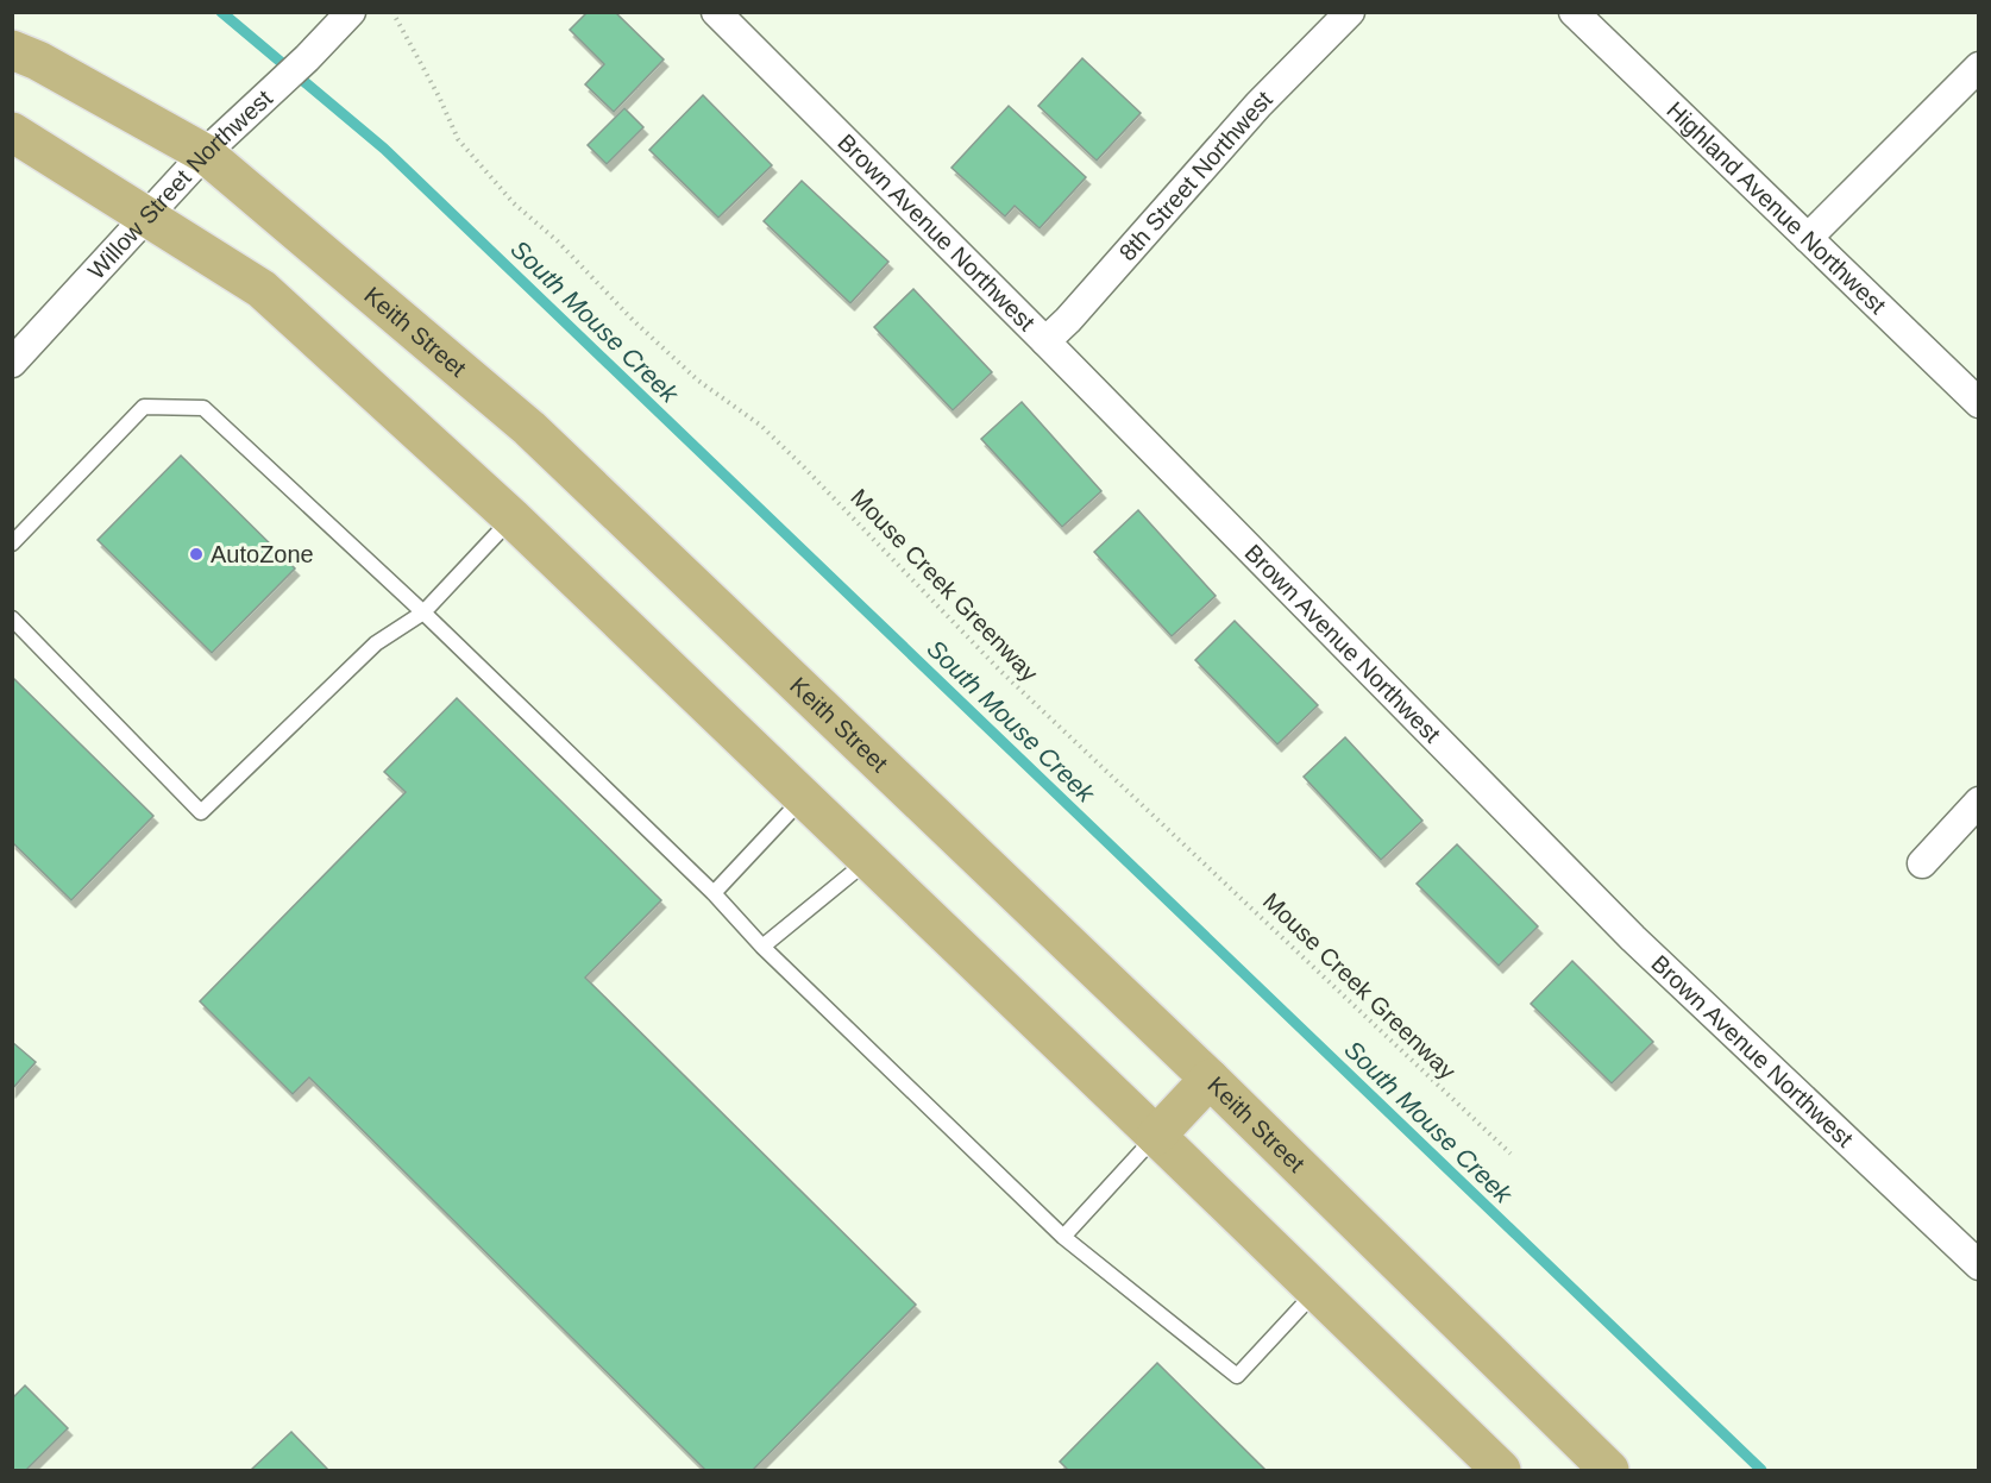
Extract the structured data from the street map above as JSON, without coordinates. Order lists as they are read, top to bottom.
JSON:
{
  "streets": {
    "main road": ["Keith Street"],
    "street": [
      "8th Street Northwest",
      "Willow Street Northwest",
      "Highland Avenue Northwest",
      "Brown Avenue Northwest"
    ],
    "path": ["Mouse Creek Greenway"]
  },
  "crossings": [
    ["8th Street Northwest", "Brown Avenue Northwest"],
    ["Willow Street Northwest", "Keith Street"]
  ],
  "water": ["South Mouse Creek"],
  "places": ["AutoZone"]
}
